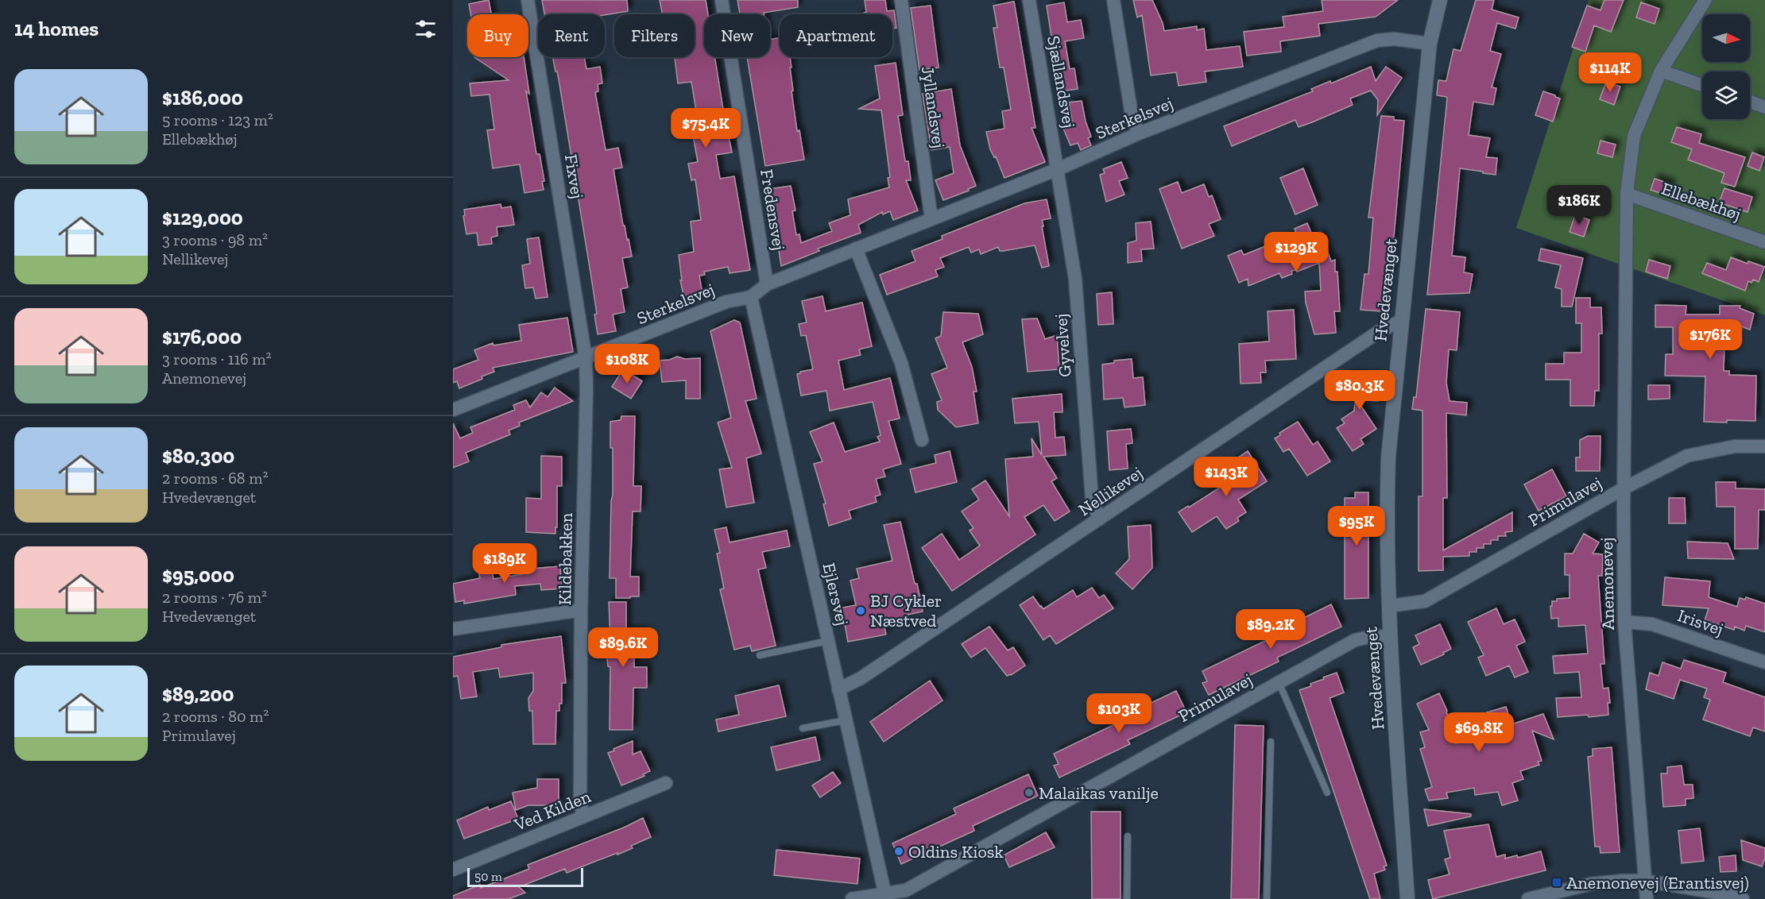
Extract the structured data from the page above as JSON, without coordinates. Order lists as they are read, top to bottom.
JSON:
{
  "streets": {
    "street": [
      "Sjællandsvej",
      "Jyllandsvej",
      "Sterkelsvej",
      "Fixvej",
      "Ellebækhøj",
      "Fredensvej",
      "Hvedevænget",
      "Gyvelvej",
      "Nellikevej",
      "Primulavej",
      "Kildebakken",
      "Anemonevej",
      "Ejlersvej",
      "Irisvej",
      "Ved Kilden"
    ]
  },
  "crossings": [
    ["Sjællandsvej", "Sterkelsvej"],
    ["Sjællandsvej", "Gyvelvej"],
    ["Jyllandsvej", "Sterkelsvej"],
    ["Sterkelsvej", "Fixvej"],
    ["Sterkelsvej", "Fredensvej"],
    ["Sterkelsvej", "Hvedevænget"],
    ["Sterkelsvej", "Gyvelvej"],
    ["Sterkelsvej", "Kildebakken"],
    ["Sterkelsvej", "Ejlersvej"],
    ["Fixvej", "Kildebakken"],
    ["Ellebækhøj", "Anemonevej"],
    ["Hvedevænget", "Nellikevej"],
    ["Hvedevænget", "Primulavej"],
    ["Gyvelvej", "Nellikevej"],
    ["Nellikevej", "Ejlersvej"],
    ["Primulavej", "Anemonevej"],
    ["Primulavej", "Ejlersvej"],
    ["Kildebakken", "Ved Kilden"],
    ["Anemonevej", "Irisvej"]
  ],
  "places": {
    "other": ["BJ Cykler Næstved", "Malaikas vanilje", "Oldins Kiosk"],
    "transit": ["Anemonevej (Erantisvej)"]
  },
  "scale_bar": "50 m",
  "north": "right",
  "page": {
    "heading": "14 homes",
    "chip": [
      "Buy",
      "Rent",
      "Filters",
      "New",
      "Apartment"
    ],
    "price": [
      "$114K",
      "$75.4K",
      "$186K",
      "$129K",
      "$176K",
      "$108K",
      "$80.3K",
      "$143K",
      "$95K",
      "$189K",
      "$89.2K",
      "$89.6K",
      "$103K",
      "$69.8K"
    ],
    "list": [
      {
        "name": "$186,000",
        "note": "5 rooms · 123 m² · Ellebækhøj"
      },
      {
        "name": "$129,000",
        "note": "3 rooms · 98 m² · Nellikevej"
      },
      {
        "name": "$176,000",
        "note": "3 rooms · 116 m² · Anemonevej"
      },
      {
        "name": "$80,300",
        "note": "2 rooms · 68 m² · Hvedevænget"
      },
      {
        "name": "$95,000",
        "note": "2 rooms · 76 m² · Hvedevænget"
      },
      {
        "name": "$89,200",
        "note": "2 rooms · 80 m² · Primulavej"
      }
    ],
    "scale": "50 m"
  }
}
